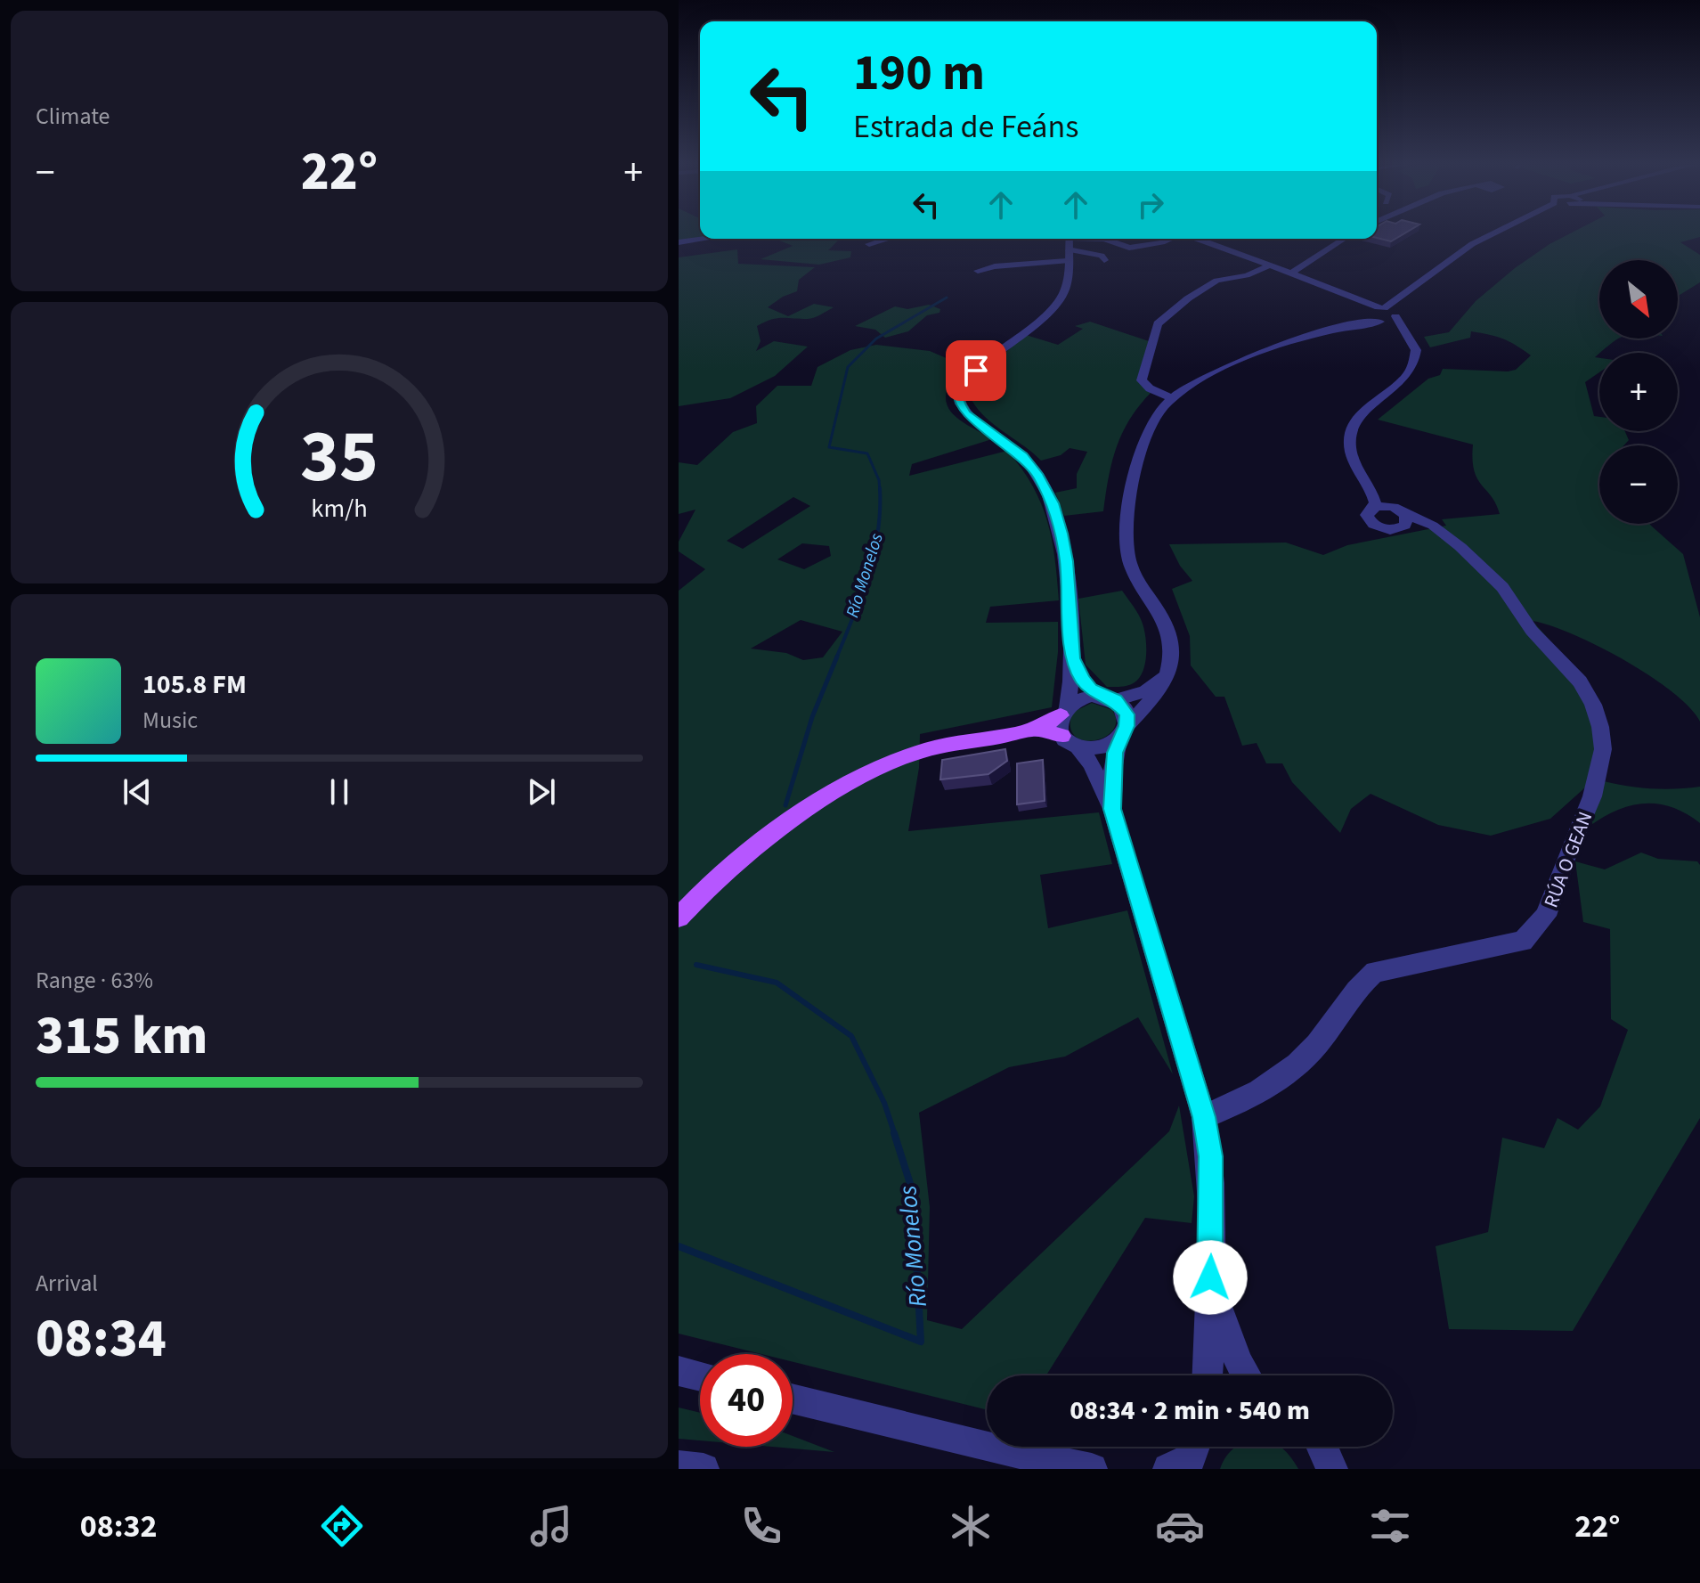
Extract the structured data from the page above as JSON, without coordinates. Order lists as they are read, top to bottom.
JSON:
{
  "streets": {
    "street": ["RÚA O GEAN"]
  },
  "water": ["Río Monelos"],
  "north": "bottom right",
  "page": {
    "tile": [
      "Climate",
      ["Range · 63%", "315 km"],
      ["Arrival", "08:34"]
    ],
    "turn": ["190 m", "Estrada de Feáns"],
    "heat": ["−", "22°", "+"],
    "map_buttons": ["+", "−"],
    "song": ["105.8 FM", "Music"],
    "limit": "40",
    "trip": "08:34 · 2 min · 540 m",
    "tabs": ["08:32", "22°"],
    "gauge": ["35", "km/h"]
  }
}
